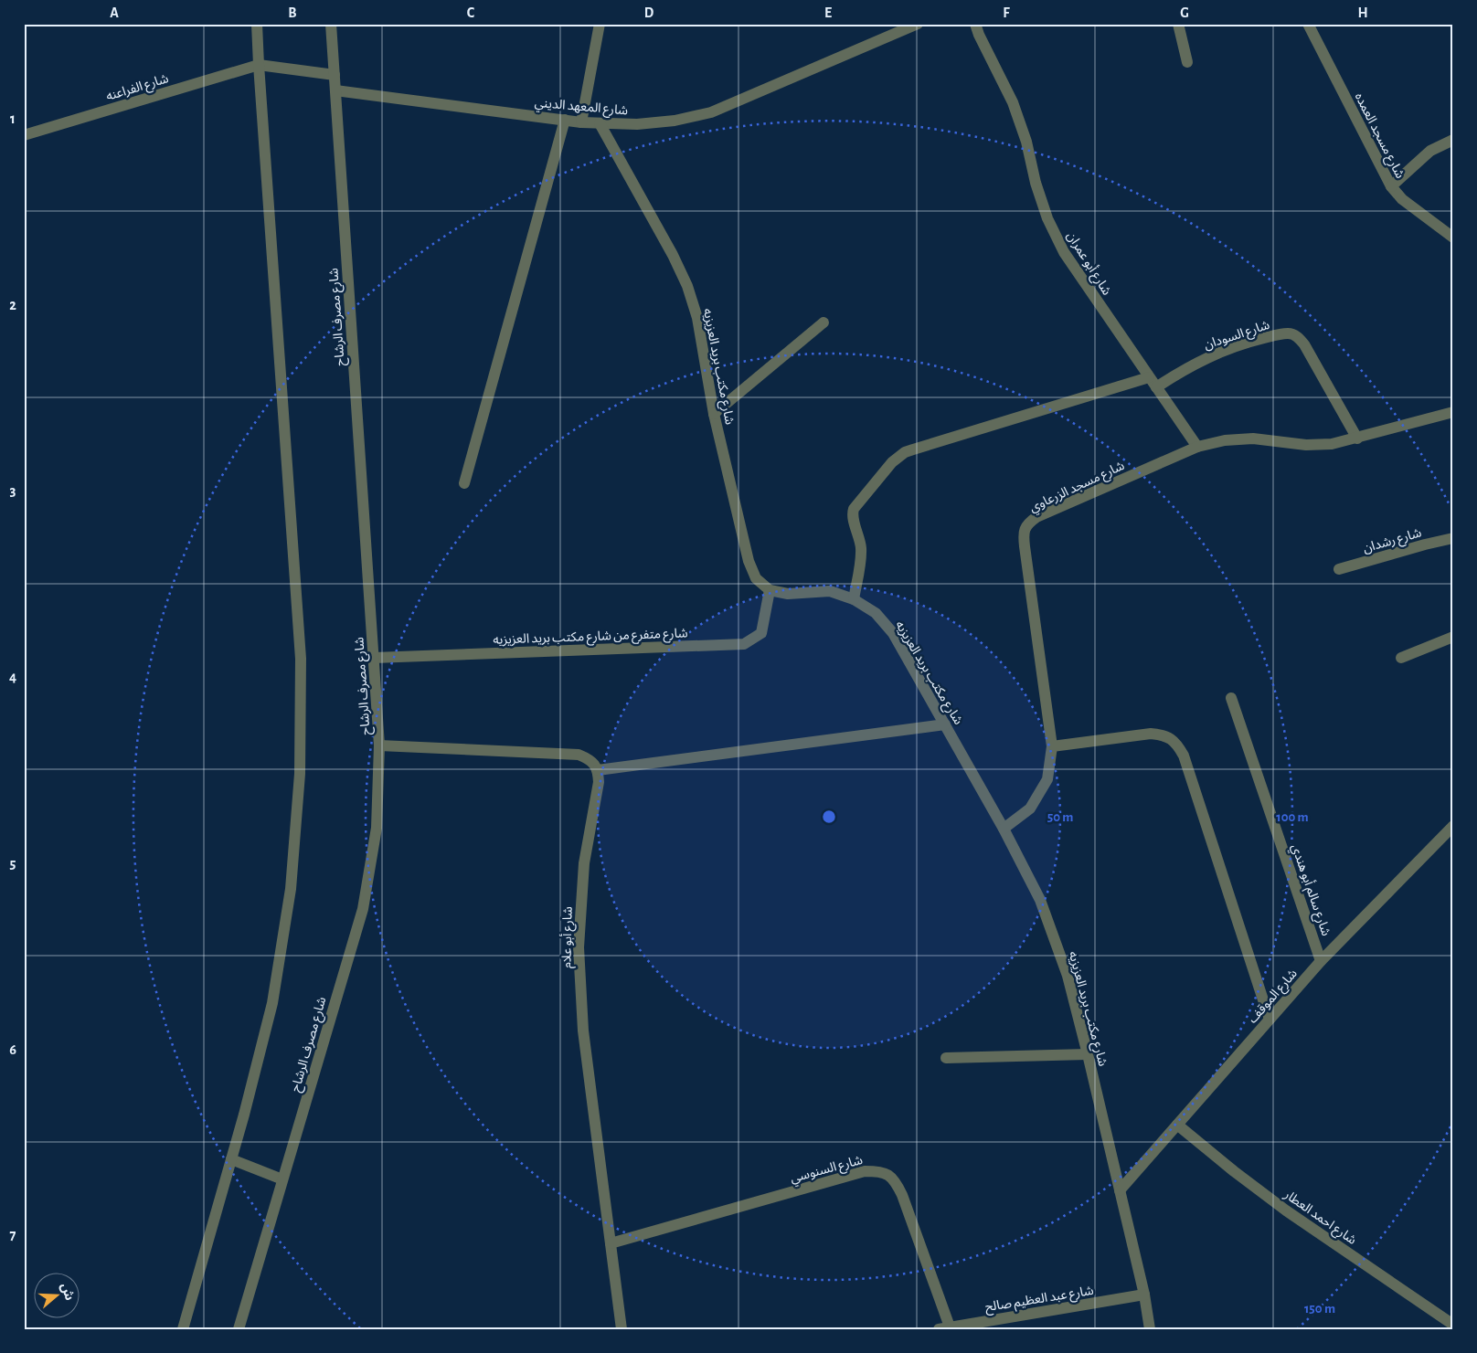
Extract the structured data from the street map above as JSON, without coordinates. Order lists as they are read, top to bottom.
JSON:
{
  "streets": {
    "street": [
      "شارع الفراعنه",
      "شارع المعهد الديني",
      "شارع مسجد العمده",
      "شارع أبو عمران",
      "شارع مصرف الرشاح",
      "شارع السودان",
      "شارع مكتب بريد العزيزيه",
      "شارع مسجد الزرعاوي",
      "شارع رشدان",
      "شارع متفرع من شارع مكتب بريد العزيزيه",
      "شارع سالم أبو هندي",
      "شارع أبو علام",
      "شارع الموقف",
      "شارع السنوسي",
      "شارع احمد العطار",
      "شارع عبد العظيم صالح"
    ]
  },
  "crossings": [
    ["شارع المعهد الديني", "شارع مصرف الرشاح"],
    ["شارع المعهد الديني", "شارع مكتب بريد العزيزيه"],
    ["شارع أبو عمران", "شارع السودان"],
    ["شارع أبو عمران", "شارع مسجد الزرعاوي"],
    ["شارع مصرف الرشاح", "شارع متفرع من شارع مكتب بريد العزيزيه"],
    ["شارع السودان", "شارع مسجد الزرعاوي"],
    ["شارع مكتب بريد العزيزيه", "شارع مسجد الزرعاوي"],
    ["شارع مكتب بريد العزيزيه", "شارع متفرع من شارع مكتب بريد العزيزيه"],
    ["شارع مكتب بريد العزيزيه", "شارع الموقف"],
    ["شارع مكتب بريد العزيزيه", "شارع عبد العظيم صالح"],
    ["شارع سالم أبو هندي", "شارع الموقف"],
    ["شارع أبو علام", "شارع السنوسي"],
    ["شارع الموقف", "شارع احمد العطار"],
    ["شارع السنوسي", "شارع عبد العظيم صالح"]
  ],
  "north": "right",
  "grid": {
    "columns": [
      "A",
      "B",
      "C",
      "D",
      "E",
      "F",
      "G",
      "H"
    ],
    "rows": [
      "1",
      "2",
      "3",
      "4",
      "5",
      "6",
      "7"
    ]
  },
  "rings": ["50 m", "100 m", "150 m"]
}
